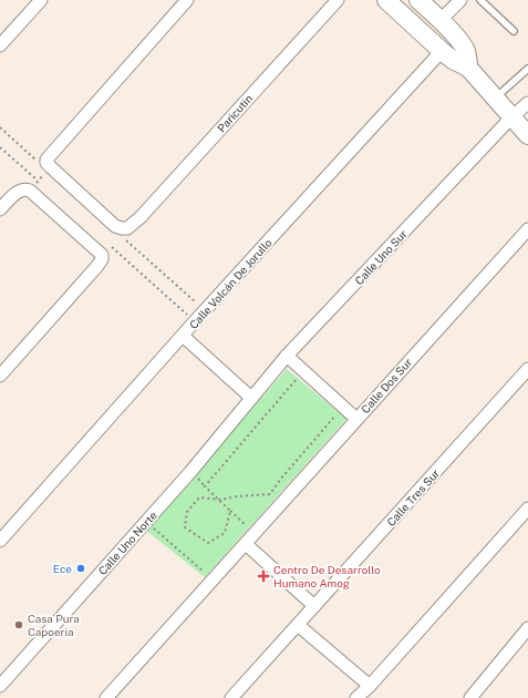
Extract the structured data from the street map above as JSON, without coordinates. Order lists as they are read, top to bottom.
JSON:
{
  "streets": {
    "street": [
      "Paricutin",
      "Calle Uno Sur",
      "Calle Volcán De Jorullo",
      "Calle Dos Sur",
      "Calle Tres Sur",
      "Calle Uno Norte"
    ]
  },
  "crossings": [
    ["Calle Uno Sur", "Calle Uno Norte"]
  ],
  "places": {
    "other": ["Ece", "Casa Pura Capoeria"],
    "health": ["Centro De Desarrollo Humano Amog"]
  }
}
